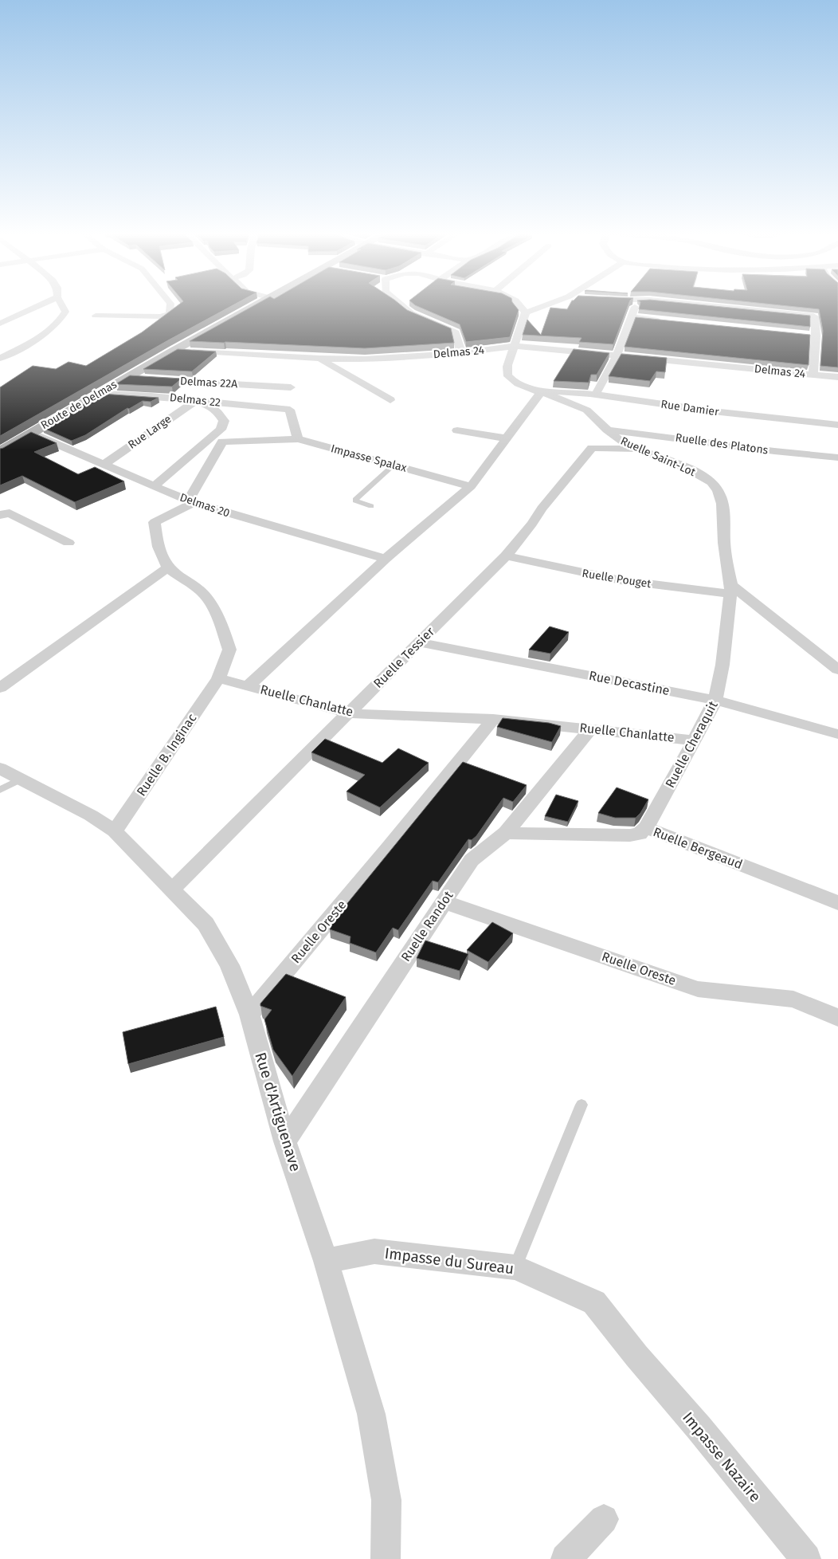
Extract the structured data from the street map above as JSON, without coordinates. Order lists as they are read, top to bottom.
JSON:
{
  "streets": {
    "main road": ["Route de Delmas"],
    "street": [
      "Delmas 24",
      "Delmas 22A",
      "Delmas 22",
      "Rue Damier",
      "Rue Large",
      "Ruelle des Platons",
      "Ruelle Saint-Lot",
      "Impasse Spalax",
      "Delmas 20",
      "Ruelle Pouget",
      "Ruelle Tessier",
      "Rue Decastine",
      "Ruelle Chanlatte",
      "Ruelle Cheraquit",
      "Ruelle B. Inginac",
      "Ruelle Bergeaud",
      "Ruelle Randot",
      "Ruelle Oreste",
      "Rue d'Artiguenave",
      "Impasse du Sureau",
      "Impasse Nazaire"
    ]
  },
  "crossings": [
    ["Delmas 24", "Route de Delmas"],
    ["Delmas 24", "Ruelle Saint-Lot"],
    ["Delmas 22A", "Route de Delmas"],
    ["Delmas 22", "Route de Delmas"],
    ["Delmas 22", "Rue Large"],
    ["Delmas 22", "Impasse Spalax"],
    ["Route de Delmas", "Delmas 20"],
    ["Rue Damier", "Ruelle Saint-Lot"],
    ["Rue Large", "Delmas 20"],
    ["Ruelle des Platons", "Ruelle Saint-Lot"],
    ["Ruelle Saint-Lot", "Ruelle Pouget"],
    ["Ruelle Saint-Lot", "Ruelle Tessier"],
    ["Ruelle Saint-Lot", "Ruelle Cheraquit"],
    ["Impasse Spalax", "Delmas 20"],
    ["Ruelle Pouget", "Ruelle Tessier"],
    ["Ruelle Pouget", "Ruelle Cheraquit"],
    ["Ruelle Tessier", "Rue Decastine"],
    ["Ruelle Tessier", "Ruelle Chanlatte"],
    ["Ruelle Tessier", "Rue d'Artiguenave"],
    ["Rue Decastine", "Ruelle Cheraquit"],
    ["Ruelle Chanlatte", "Ruelle Cheraquit"],
    ["Ruelle Chanlatte", "Ruelle B. Inginac"],
    ["Ruelle Chanlatte", "Ruelle Randot"],
    ["Ruelle Chanlatte", "Ruelle Oreste"],
    ["Ruelle Cheraquit", "Ruelle Bergeaud"],
    ["Ruelle B. Inginac", "Rue d'Artiguenave"],
    ["Ruelle Bergeaud", "Ruelle Randot"],
    ["Ruelle Randot", "Ruelle Oreste"],
    ["Ruelle Randot", "Rue d'Artiguenave"],
    ["Ruelle Oreste", "Rue d'Artiguenave"],
    ["Rue d'Artiguenave", "Impasse du Sureau"],
    ["Impasse du Sureau", "Impasse Nazaire"]
  ]
}
